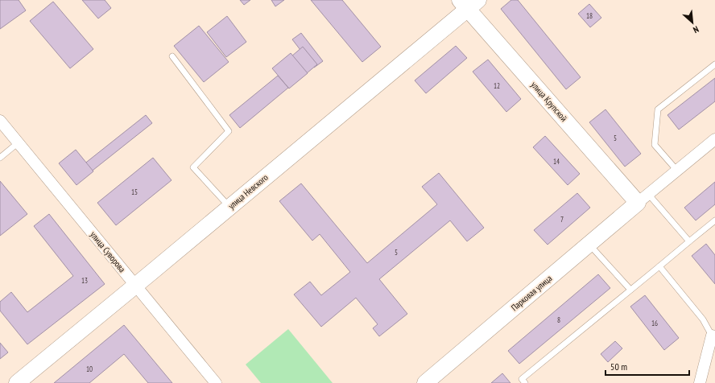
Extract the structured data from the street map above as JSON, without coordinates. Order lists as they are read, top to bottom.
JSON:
{
  "streets": {
    "main road": ["улица Крупской", "улица Невского", "Парковая улица"],
    "street": ["улица Суворова"]
  },
  "crossings": [
    ["улица Крупской", "улица Невского"],
    ["улица Крупской", "Парковая улица"],
    ["улица Невского", "улица Суворова"]
  ],
  "house_numbers": [
    "18",
    "12",
    "5",
    "14",
    "15",
    "7",
    "5",
    "13",
    "8",
    "16",
    "10"
  ],
  "scale_bar": "50 m",
  "north": "bottom right"
}
